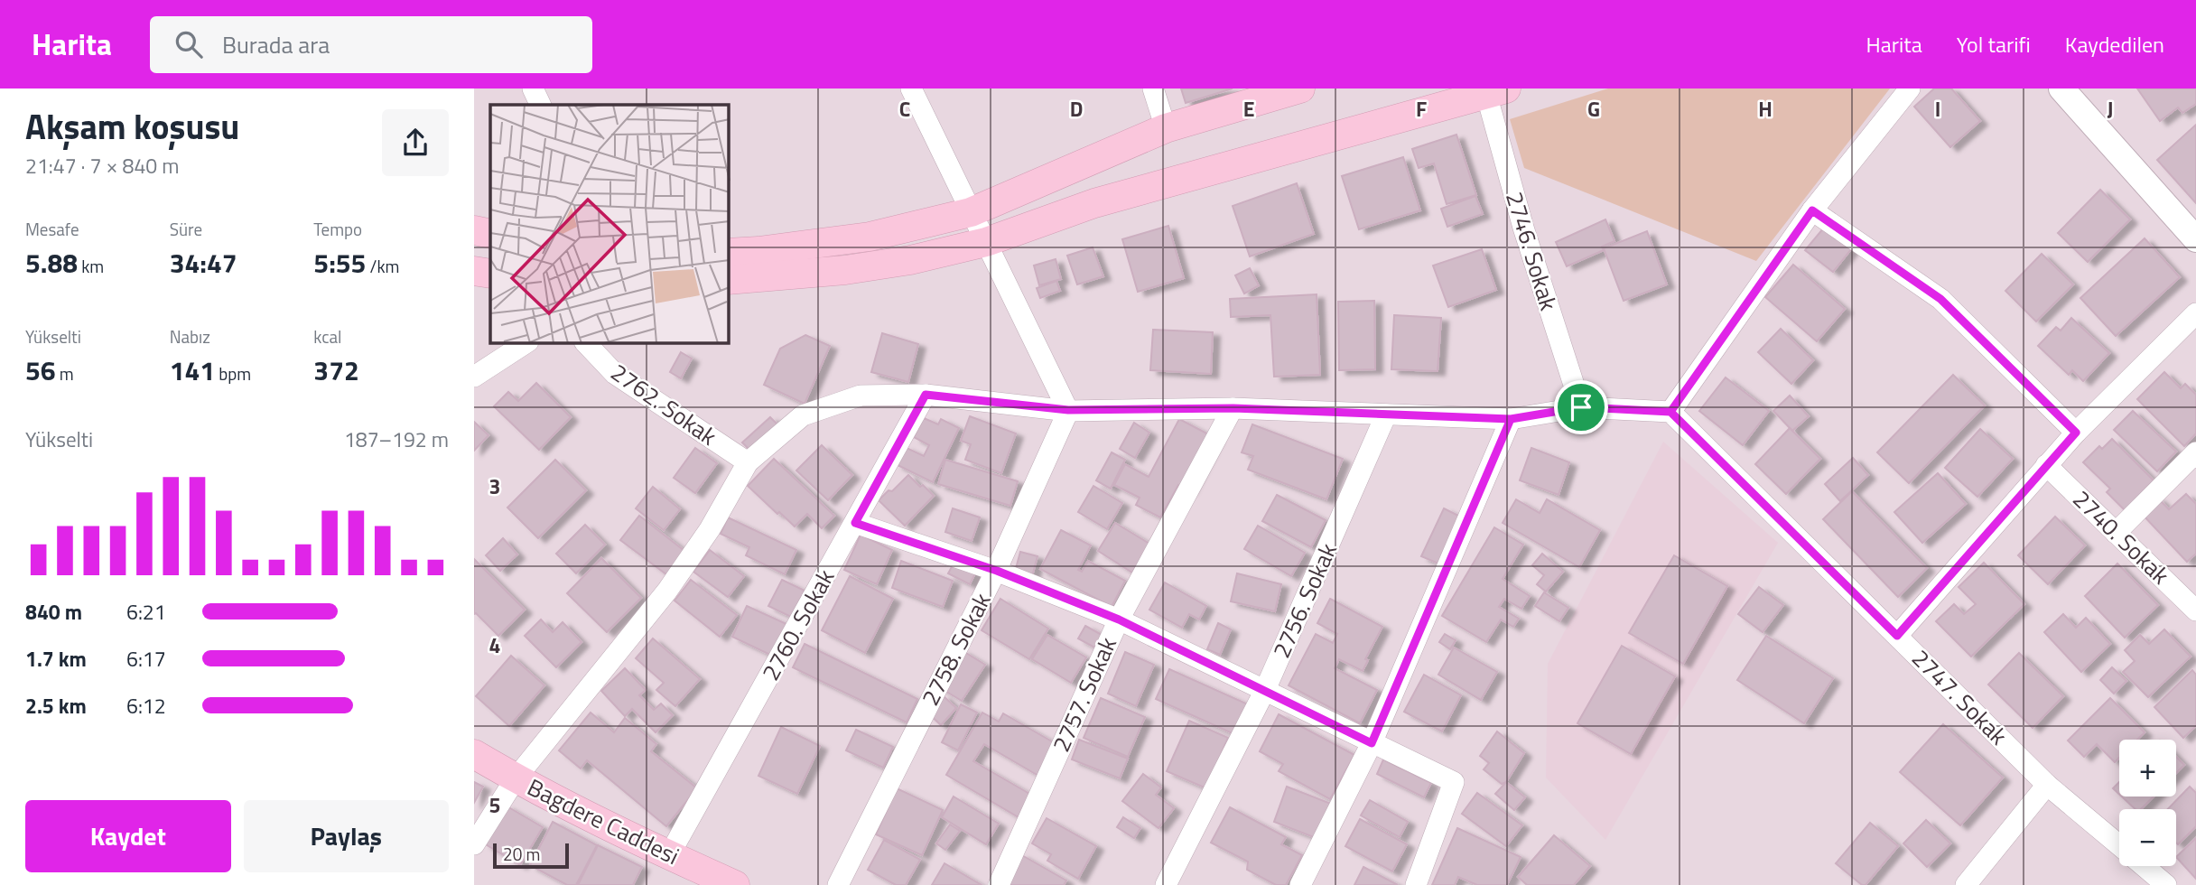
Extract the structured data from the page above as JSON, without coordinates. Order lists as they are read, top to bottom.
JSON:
{
  "streets": {
    "main road": ["Bagdere Caddesi"],
    "street": [
      "2746. Sokak",
      "2762. Sokak",
      "2740. Sokak",
      "2756. Sokak",
      "2760. Sokak",
      "2758. Sokak",
      "2757. Sokak",
      "2747. Sokak"
    ]
  },
  "crossings": [
    ["2760. Sokak", "Bagdere Caddesi"]
  ],
  "scale_bar": "20 m",
  "page": {
    "header": "Harita",
    "search": "Burada ara",
    "nav": ["Harita", "Yol tarifi", "Kaydedilen"],
    "heading": ["Akşam koşusu", "21:47 · 7 × 840 m"],
    "stats": [
      ["Mesafe", "5.88 km"],
      ["Süre", "34:47"],
      ["Tempo", "5:55 /km"],
      ["Yükselti", "56 m"],
      ["Nabız", "141 bpm"],
      ["kcal", "372"]
    ],
    "chart": ["Yükselti", "187–192 m"],
    "list": [
      {
        "name": "840 m",
        "note": "6:21"
      },
      {
        "name": "1.7 km",
        "note": "6:17"
      },
      {
        "name": "2.5 km",
        "note": "6:12"
      }
    ],
    "map_buttons": ["+", "−"],
    "buttons": ["Kaydet", "Paylaş"],
    "scale": "20 m"
  },
  "grid": {
    "columns": [
      "C",
      "D",
      "E",
      "F",
      "G",
      "H",
      "I",
      "J"
    ],
    "rows": ["3", "4", "5"]
  }
}
